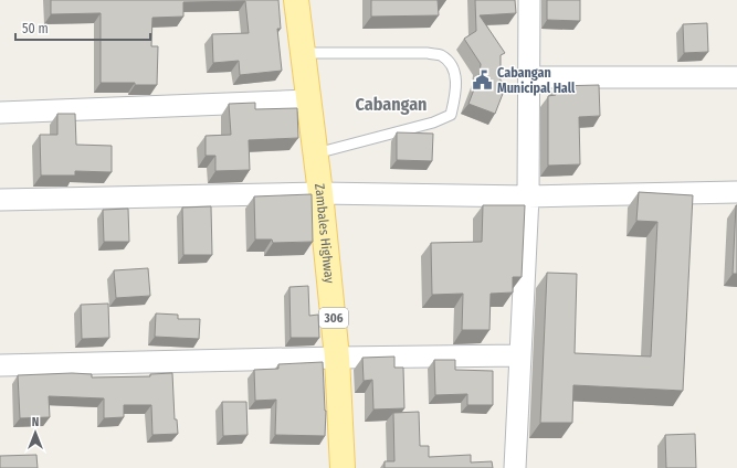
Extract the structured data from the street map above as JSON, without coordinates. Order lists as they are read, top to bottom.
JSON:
{
  "streets": {
    "main road": ["Zambales Highway", "306"]
  },
  "districts": ["Cabangan"],
  "places": {
    "public building": ["Cabangan Municipal Hall"]
  },
  "scale_bar": "50 m",
  "north": "top"
}
